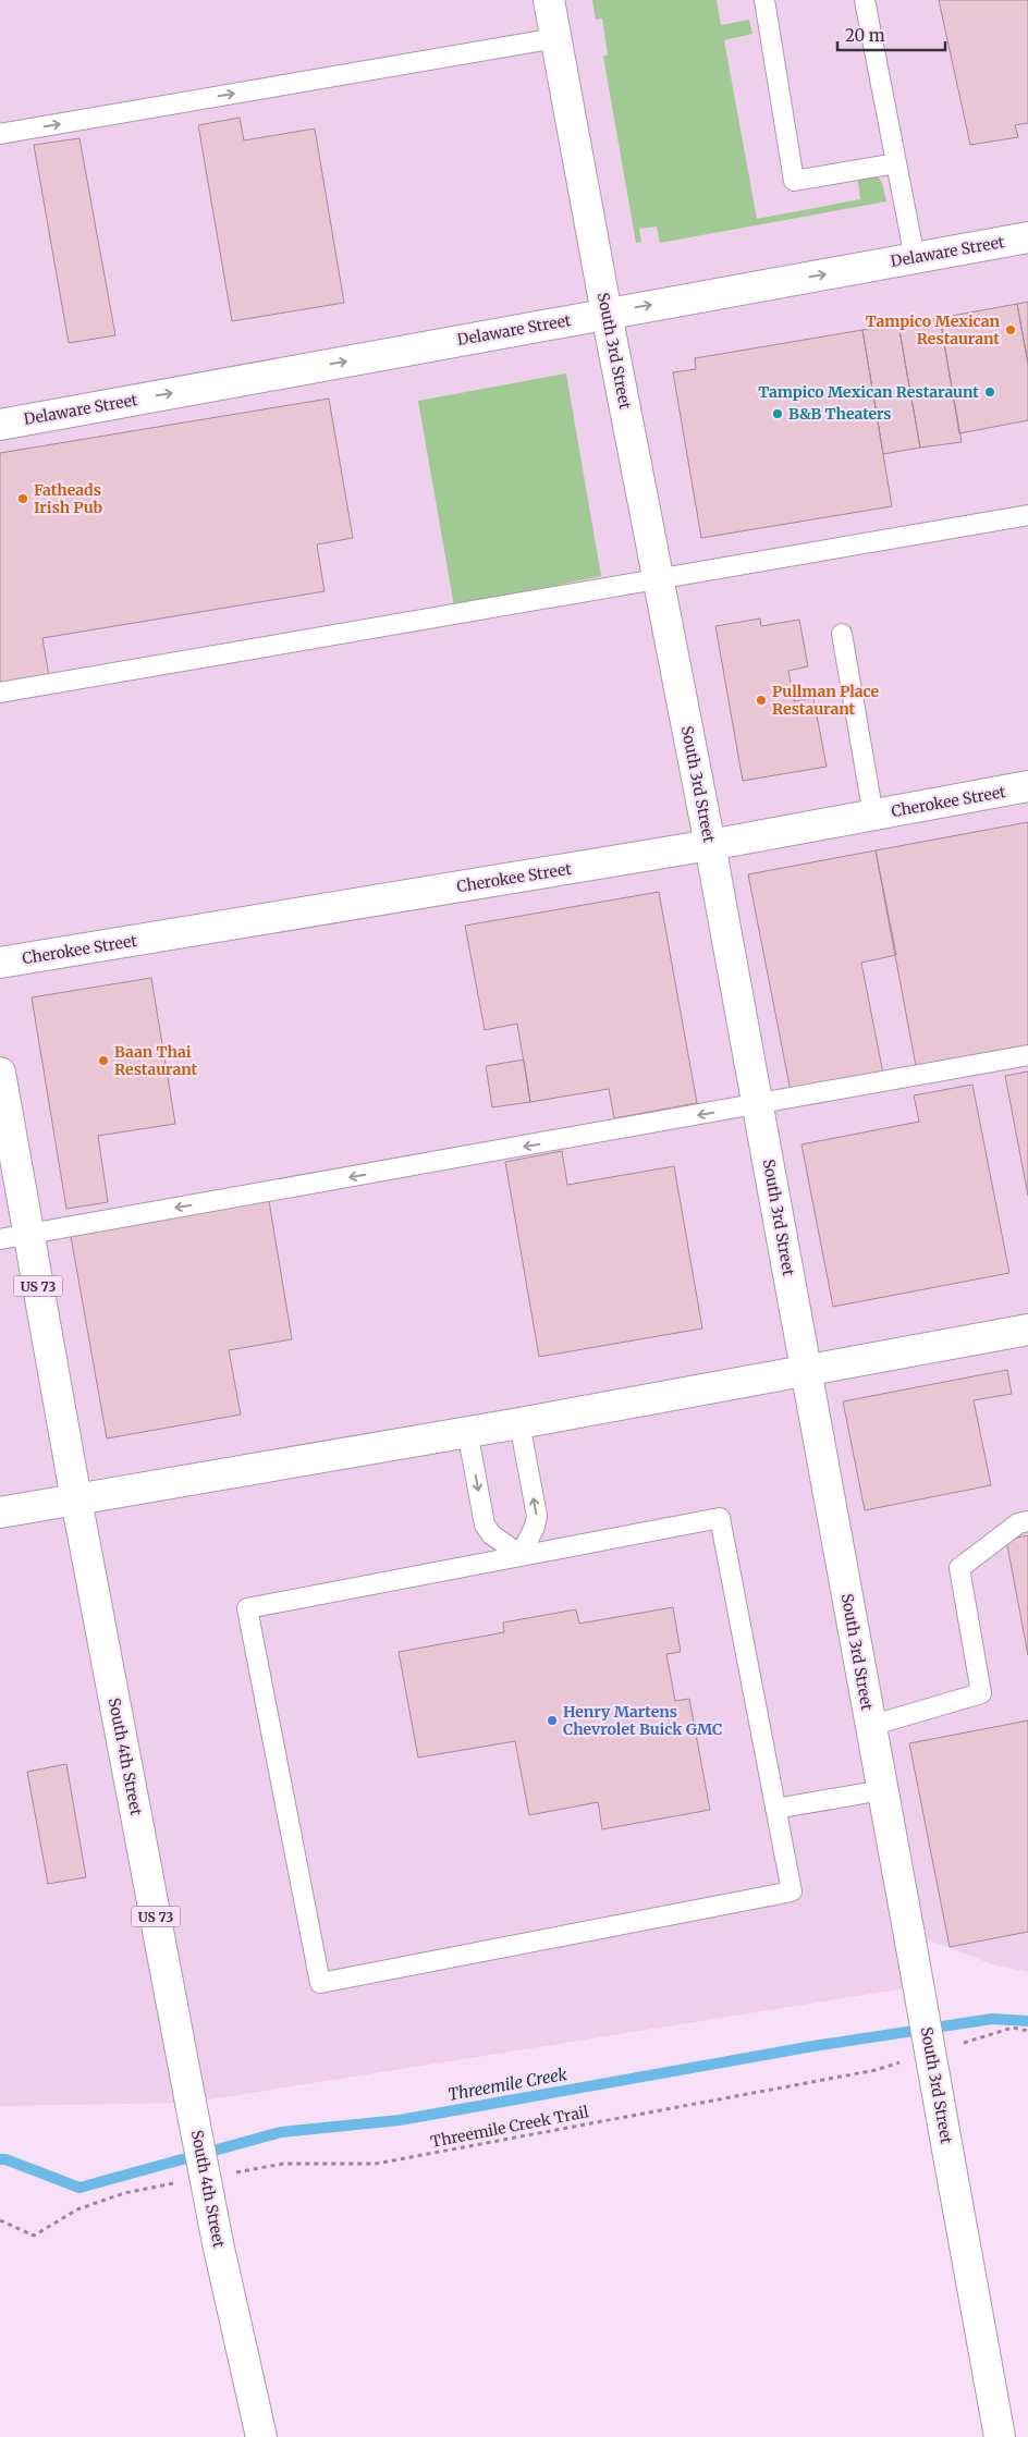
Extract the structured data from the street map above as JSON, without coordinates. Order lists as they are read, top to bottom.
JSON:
{
  "streets": {
    "main road": [
      "Delaware Street",
      "South 3rd Street",
      "Cherokee Street",
      "US 73",
      "South 4th Street"
    ],
    "path": ["Threemile Creek Trail"]
  },
  "crossings": [
    ["Delaware Street", "South 3rd Street"],
    ["South 3rd Street", "Cherokee Street"]
  ],
  "one_way": ["Delaware Street"],
  "water": ["Threemile Creek"],
  "places": [
    "Tampico Mexican Restaurant",
    "Tampico Mexican Restaraunt",
    "B&B Theaters",
    "Fatheads Irish Pub",
    "Pullman Place Restaurant",
    "Baan Thai Restaurant",
    "Henry Martens Chevrolet Buick GMC"
  ],
  "scale_bar": "20 m"
}
